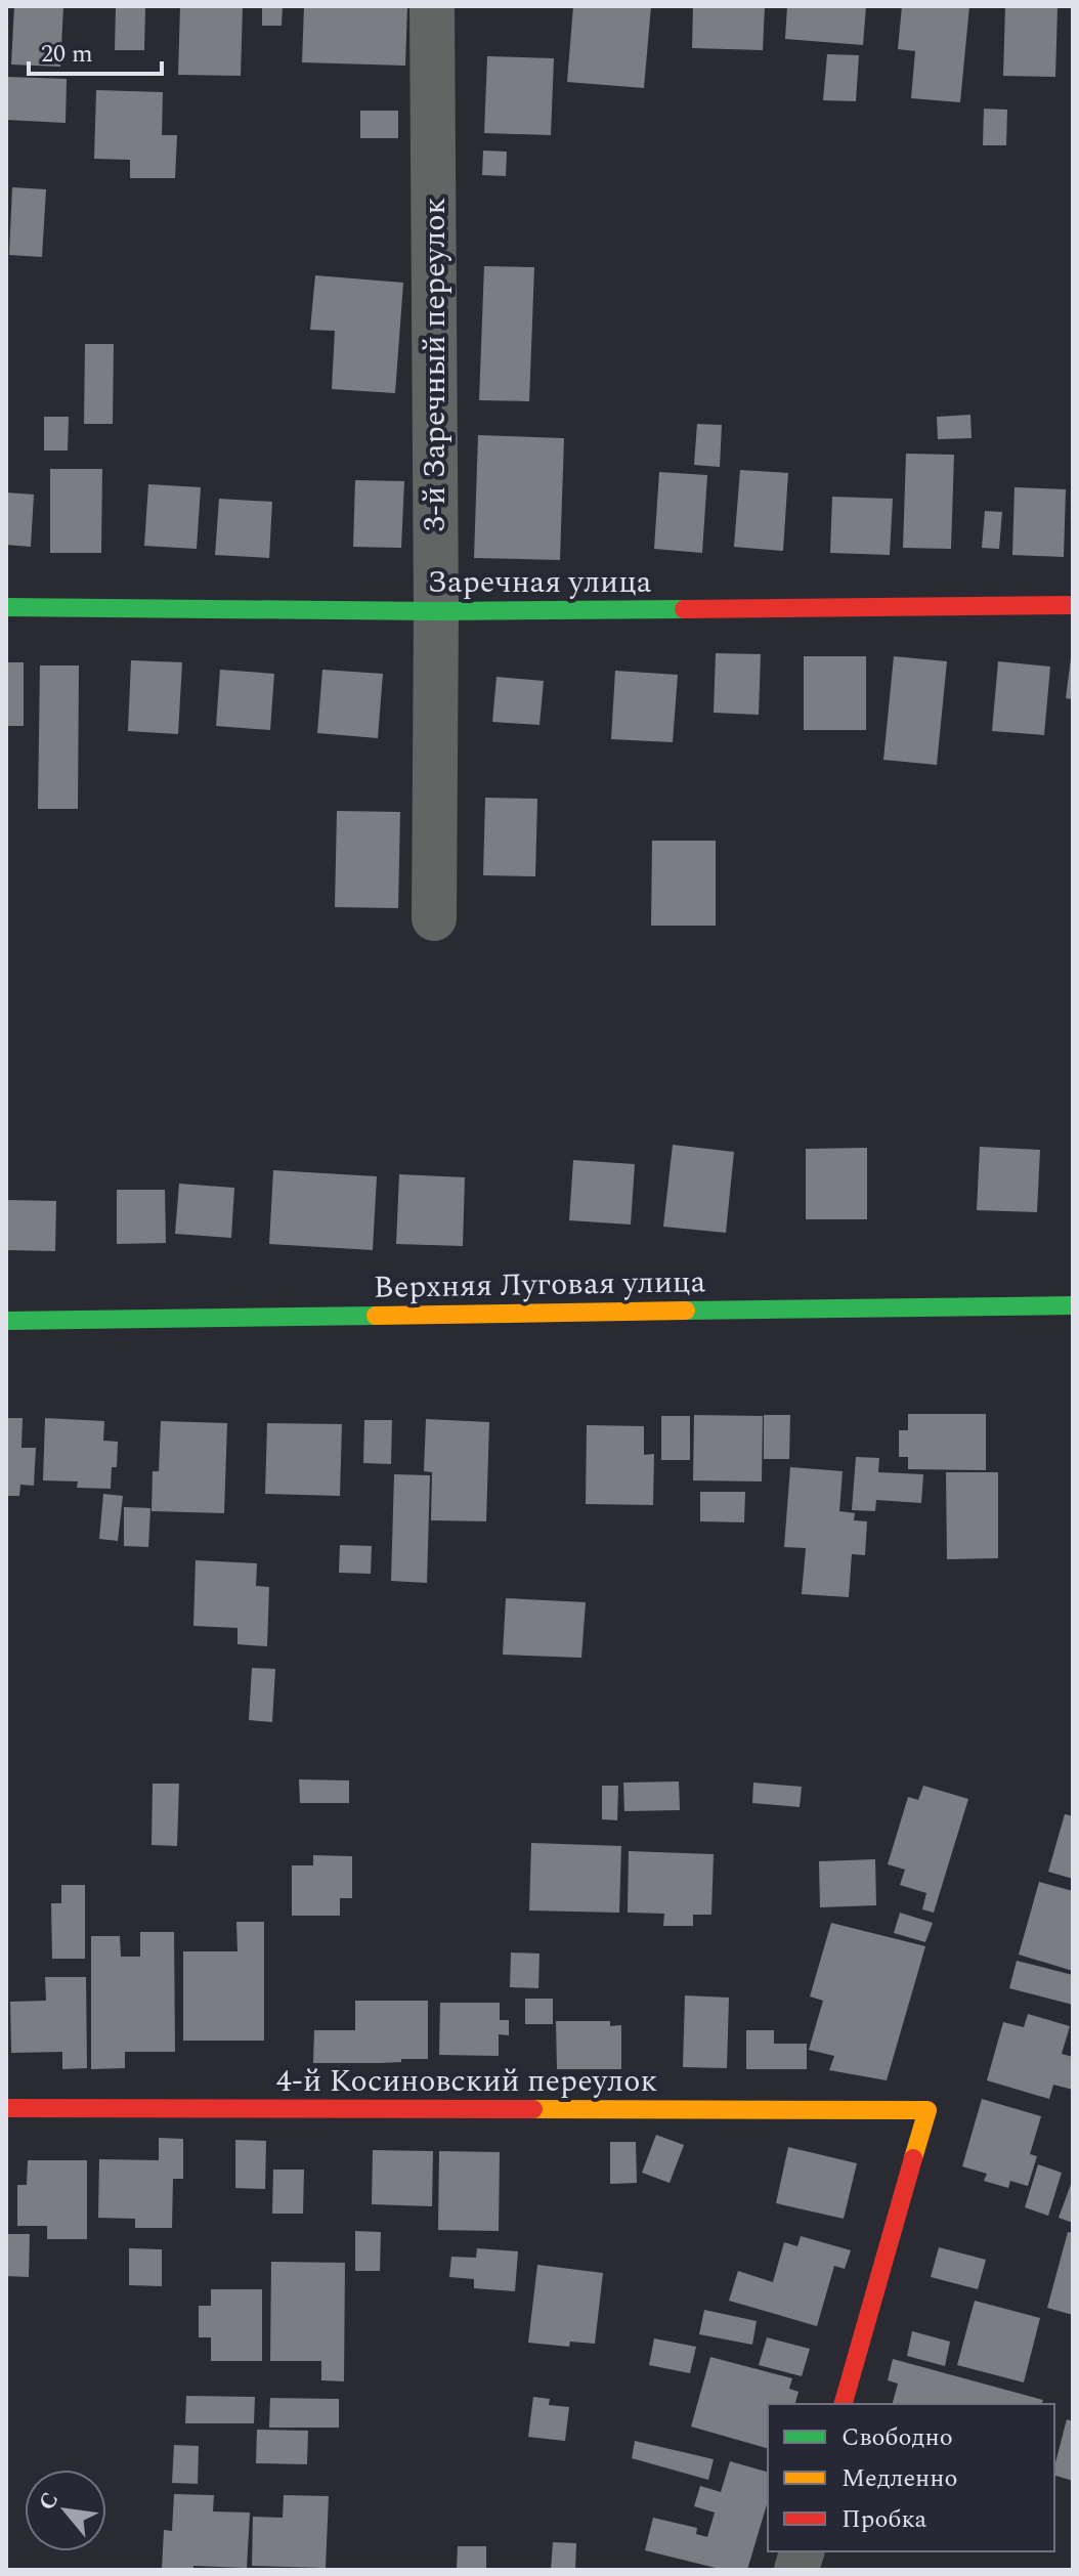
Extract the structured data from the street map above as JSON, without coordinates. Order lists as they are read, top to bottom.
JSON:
{
  "streets": {
    "street": [
      "3-й Заречный переулок",
      "Заречная улица",
      "Верхняя Луговая улица",
      "4-й Косиновский переулок"
    ]
  },
  "crossings": [
    ["3-й Заречный переулок", "Заречная улица"]
  ],
  "legend": ["Свободно", "Медленно", "Пробка"],
  "scale_bar": "20 m",
  "north": "top left"
}
